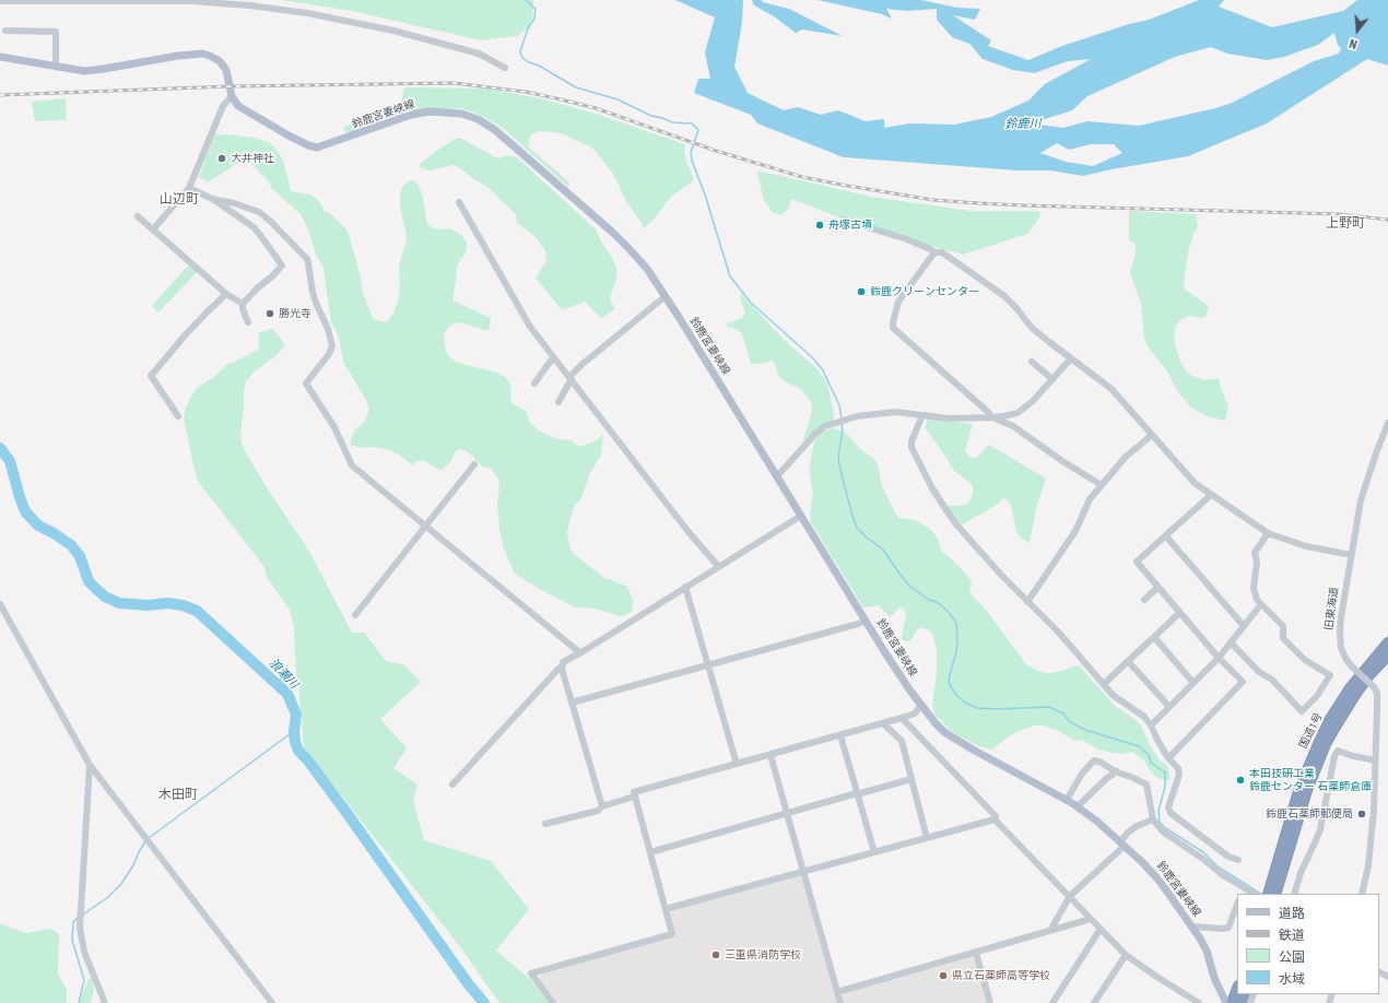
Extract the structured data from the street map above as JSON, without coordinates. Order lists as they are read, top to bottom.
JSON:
{
  "streets": {
    "highway": ["国道1号"],
    "main road": ["鈴鹿宮妻峡線"],
    "street": ["旧東海道"]
  },
  "districts": ["山辺町", "上野町", "木田町"],
  "water": ["鈴鹿川", "浪瀬川"],
  "places": [
    "大井神社",
    "舟塚古墳",
    "鈴鹿クリーンセンター",
    "勝光寺",
    "本田技研工業 鈴鹿センター 石薬師倉庫",
    "鈴鹿石薬師郵便局",
    "三重県消防学校",
    "県立石薬師高等学校"
  ],
  "legend": [
    "道路",
    "鉄道",
    "公園",
    "水域"
  ],
  "north": "bottom"
}
